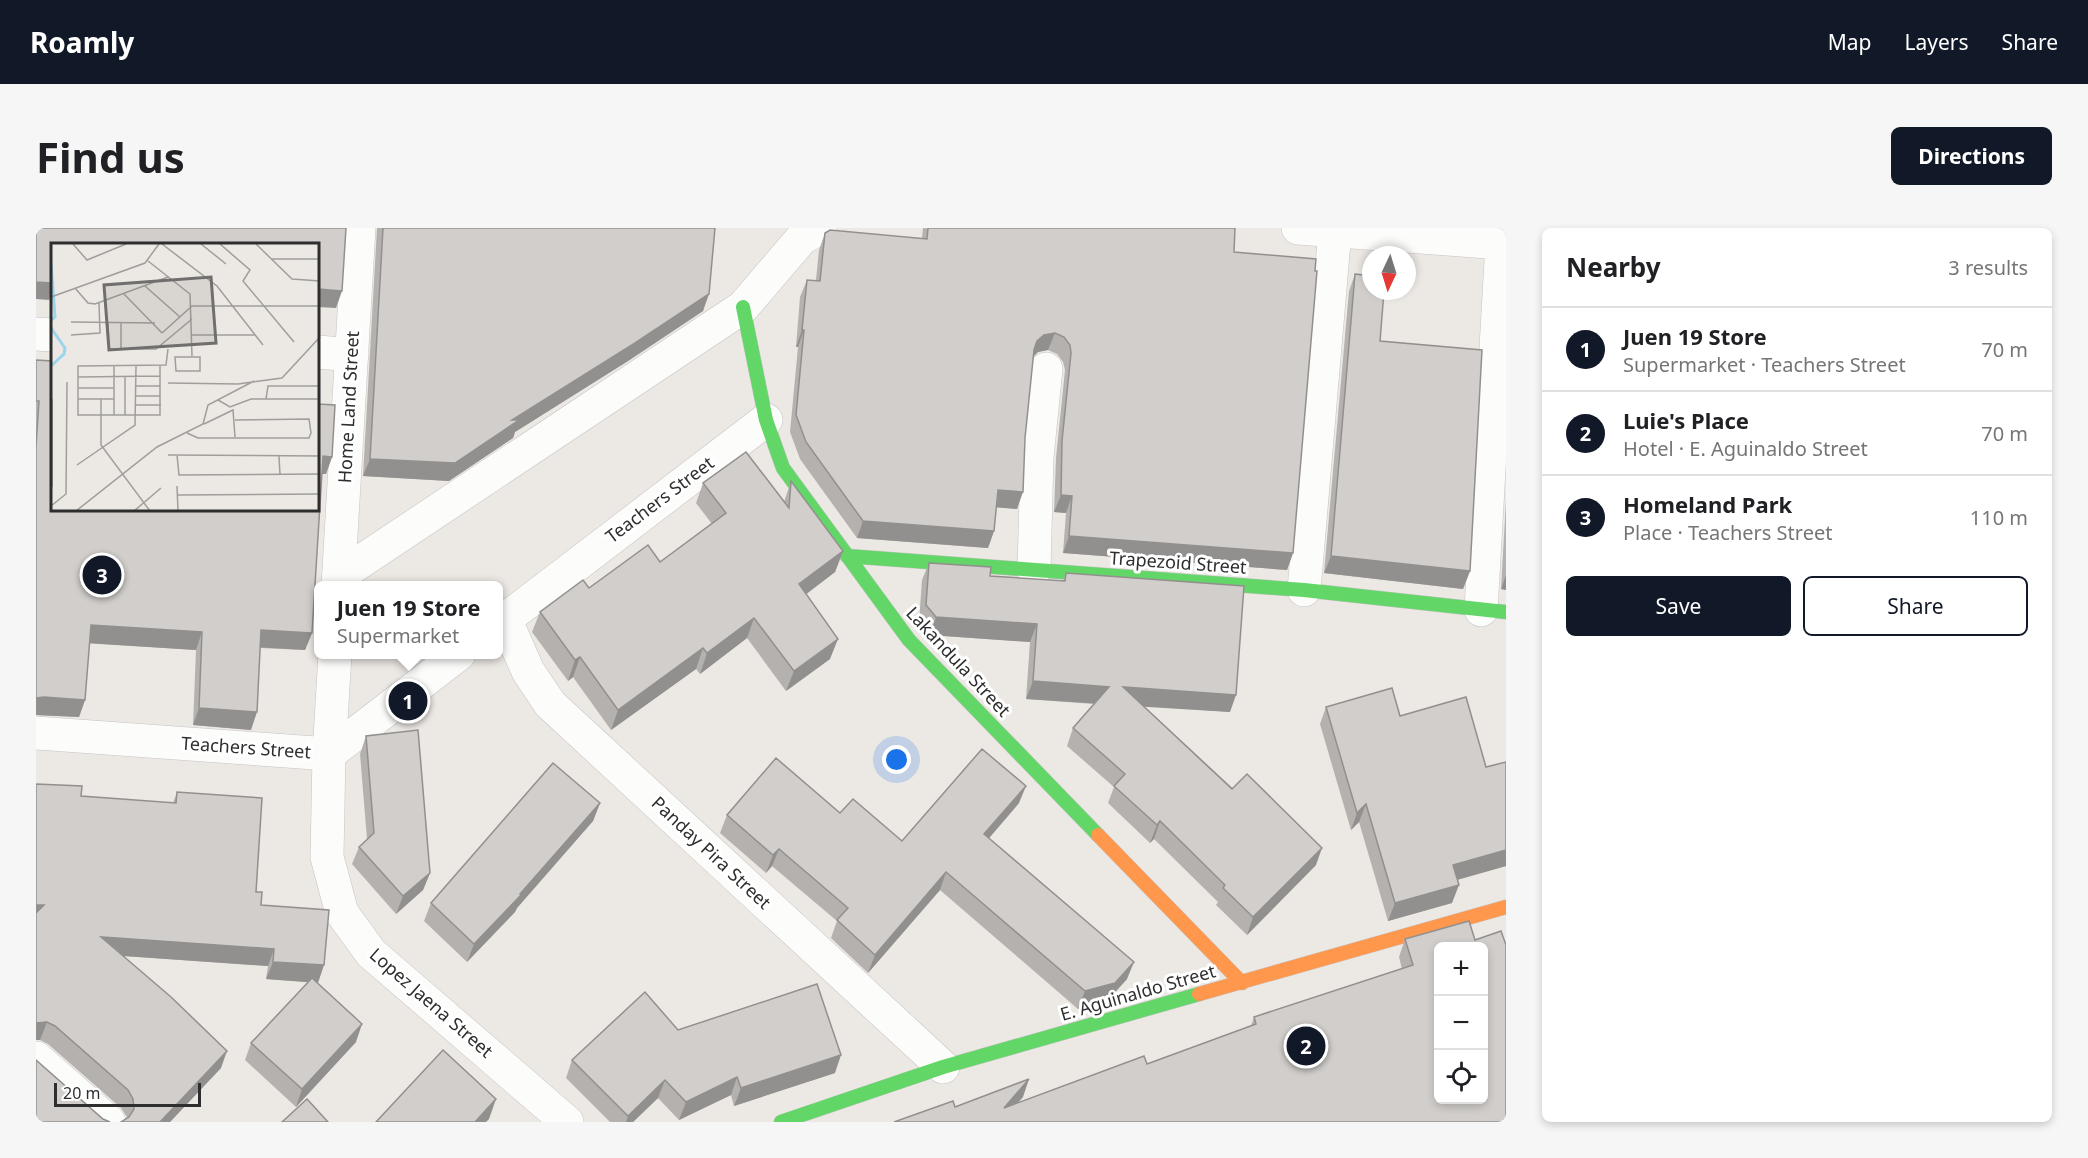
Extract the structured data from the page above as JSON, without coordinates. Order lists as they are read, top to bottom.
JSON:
{
  "streets": {
    "street": [
      "Home Land Street",
      "Teachers Street",
      "Trapezoid Street",
      "Lakandula Street",
      "Panday Pira Street",
      "E. Aguinaldo Street",
      "Lopez Jaena Street"
    ]
  },
  "crossings": [
    ["Teachers Street", "Lakandula Street"],
    ["Teachers Street", "Lopez Jaena Street"],
    ["Trapezoid Street", "Lakandula Street"],
    ["Lakandula Street", "E. Aguinaldo Street"],
    ["Panday Pira Street", "E. Aguinaldo Street"]
  ],
  "scale_bar": "20 m",
  "north": "bottom",
  "page": {
    "header": "Roamly",
    "nav": ["Map", "Layers", "Share"],
    "buttons": [
      "Directions",
      ["Save", "Share"]
    ],
    "title": "Find us",
    "heading": ["Nearby", "3 results"],
    "list": [
      {
        "mark": "1",
        "name": "Juen 19 Store",
        "note": "Supermarket · Teachers Street",
        "value": "70 m"
      },
      {
        "mark": "2",
        "name": "Luie's Place",
        "note": "Hotel · E. Aguinaldo Street",
        "value": "70 m"
      },
      {
        "mark": "3",
        "name": "Homeland Park",
        "note": "Place · Teachers Street",
        "value": "110 m"
      }
    ],
    "pins": ["3", "1", "2"],
    "popup": ["Juen 19 Store", "Supermarket"],
    "map_buttons": ["+", "−"],
    "scale": "20 m"
  }
}
